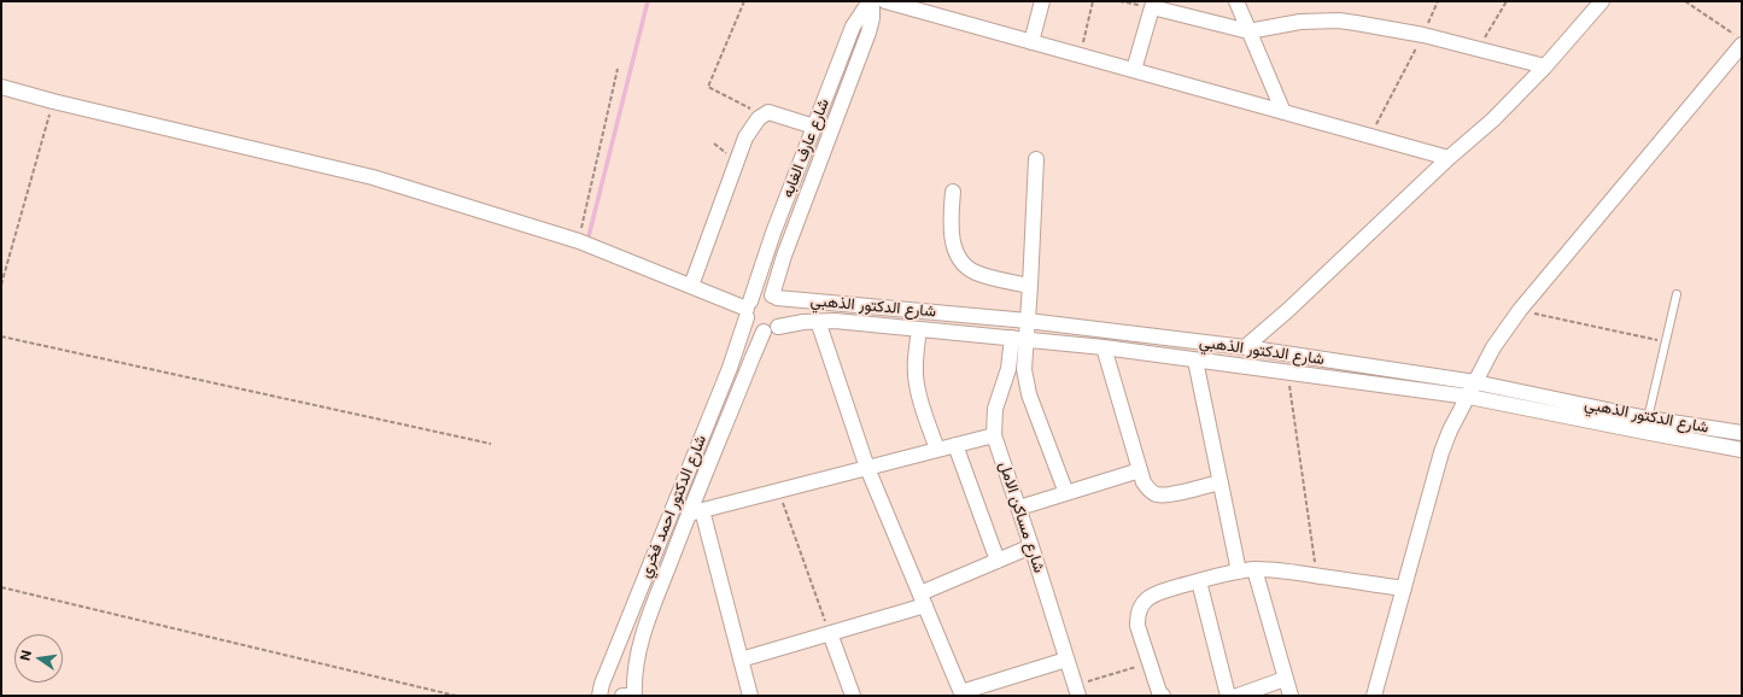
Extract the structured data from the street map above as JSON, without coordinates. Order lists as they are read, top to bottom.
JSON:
{
  "streets": {
    "street": [
      "شارع عارف الغابه",
      "شارع الدكتور الذهبي",
      "شارع الدكتور احمد فخري",
      "شارع مساكن الامل"
    ]
  },
  "crossings": [
    ["شارع عارف الغابه", "شارع الدكتور الذهبي"],
    ["شارع عارف الغابه", "شارع الدكتور احمد فخري"],
    ["شارع الدكتور الذهبي", "شارع الدكتور احمد فخري"],
    ["شارع الدكتور الذهبي", "شارع مساكن الامل"]
  ],
  "north": "left"
}
